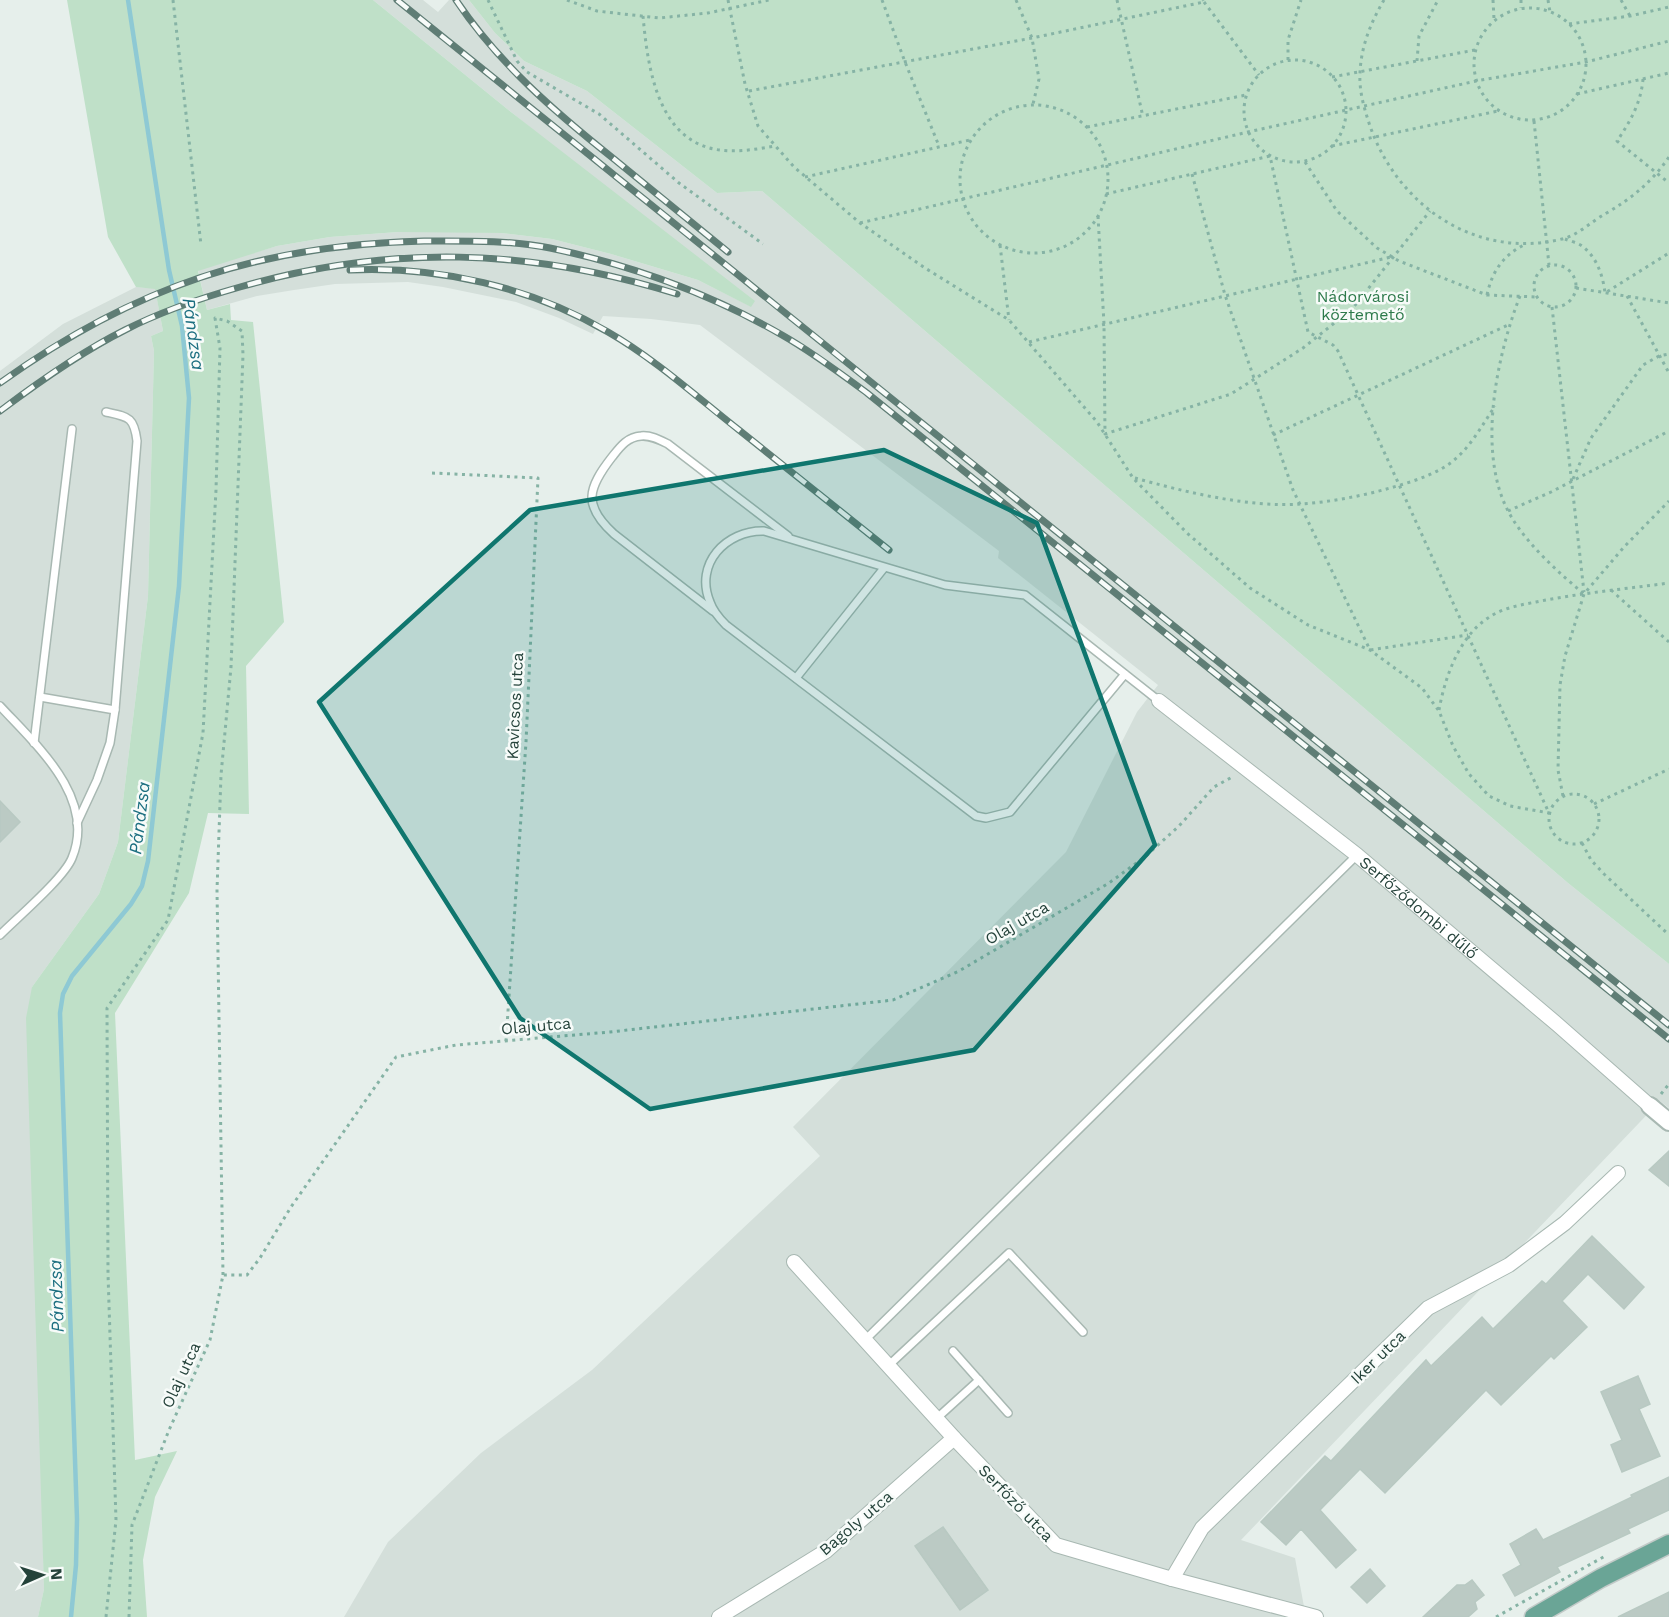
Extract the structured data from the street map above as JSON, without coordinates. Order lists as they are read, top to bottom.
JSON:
{
  "streets": {
    "street": [
      "Serfőződombi dűlő",
      "Iker utca",
      "Serfőző utca",
      "Bagoly utca"
    ],
    "path": ["Kavicsos utca", "Olaj utca"]
  },
  "crossings": [
    ["Kavicsos utca", "Olaj utca"],
    ["Serfőződombi dűlő", "Olaj utca"],
    ["Iker utca", "Serfőző utca"],
    ["Serfőző utca", "Bagoly utca"]
  ],
  "water": ["Pándzsa"],
  "parks": ["Nádorvárosi köztemető"],
  "north": "right"
}
